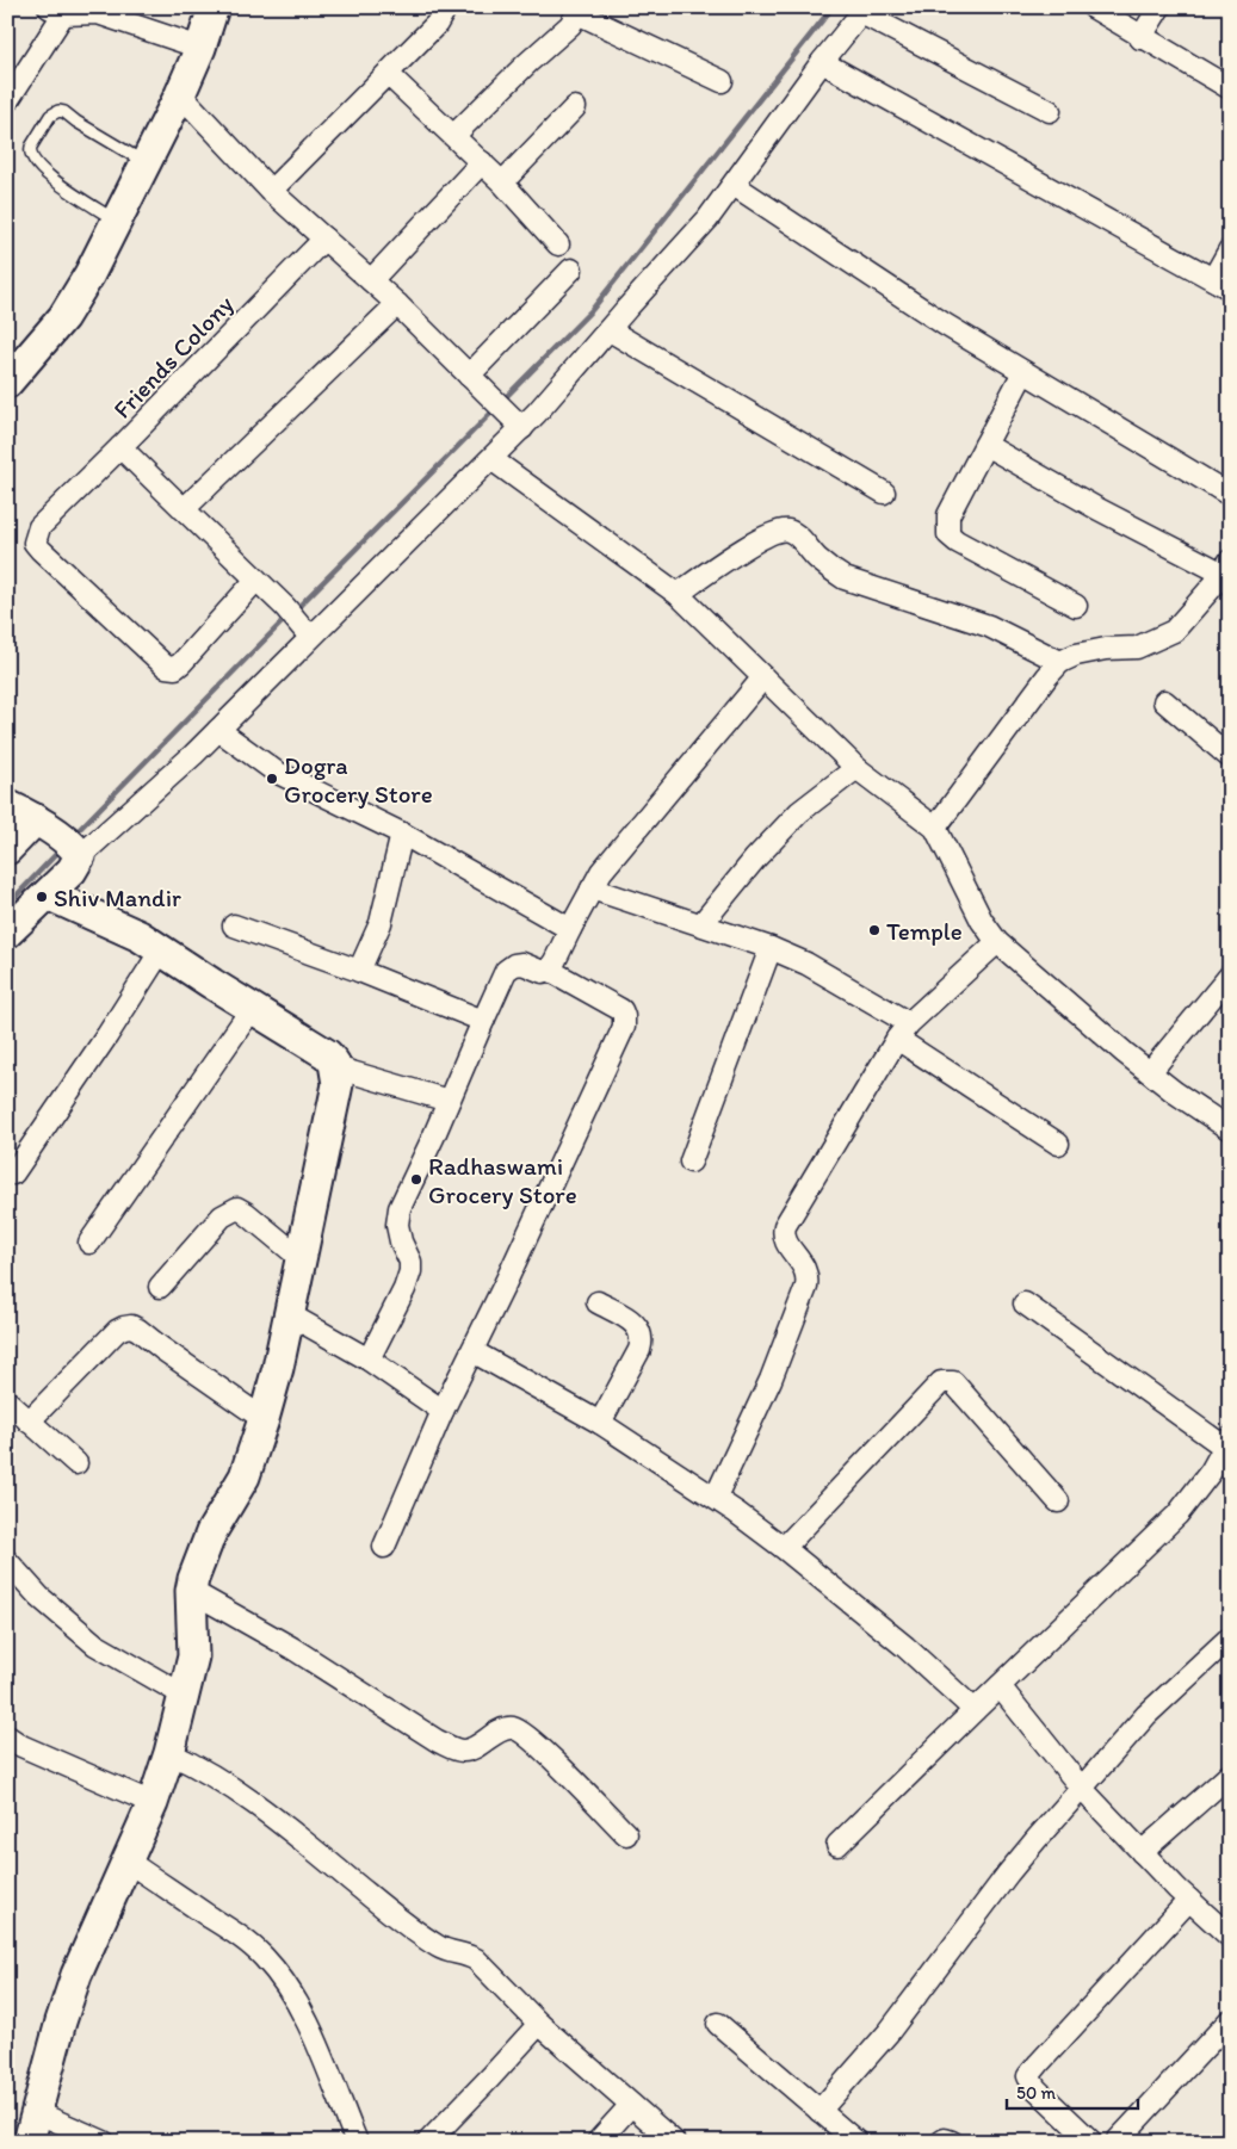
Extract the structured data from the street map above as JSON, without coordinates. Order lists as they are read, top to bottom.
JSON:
{
  "streets": {
    "street": ["Friends Colony"]
  },
  "places": [
    "Dogra Grocery Store",
    "Shiv Mandir",
    "Temple",
    "Radhaswami Grocery Store"
  ],
  "scale_bar": "50 m"
}
